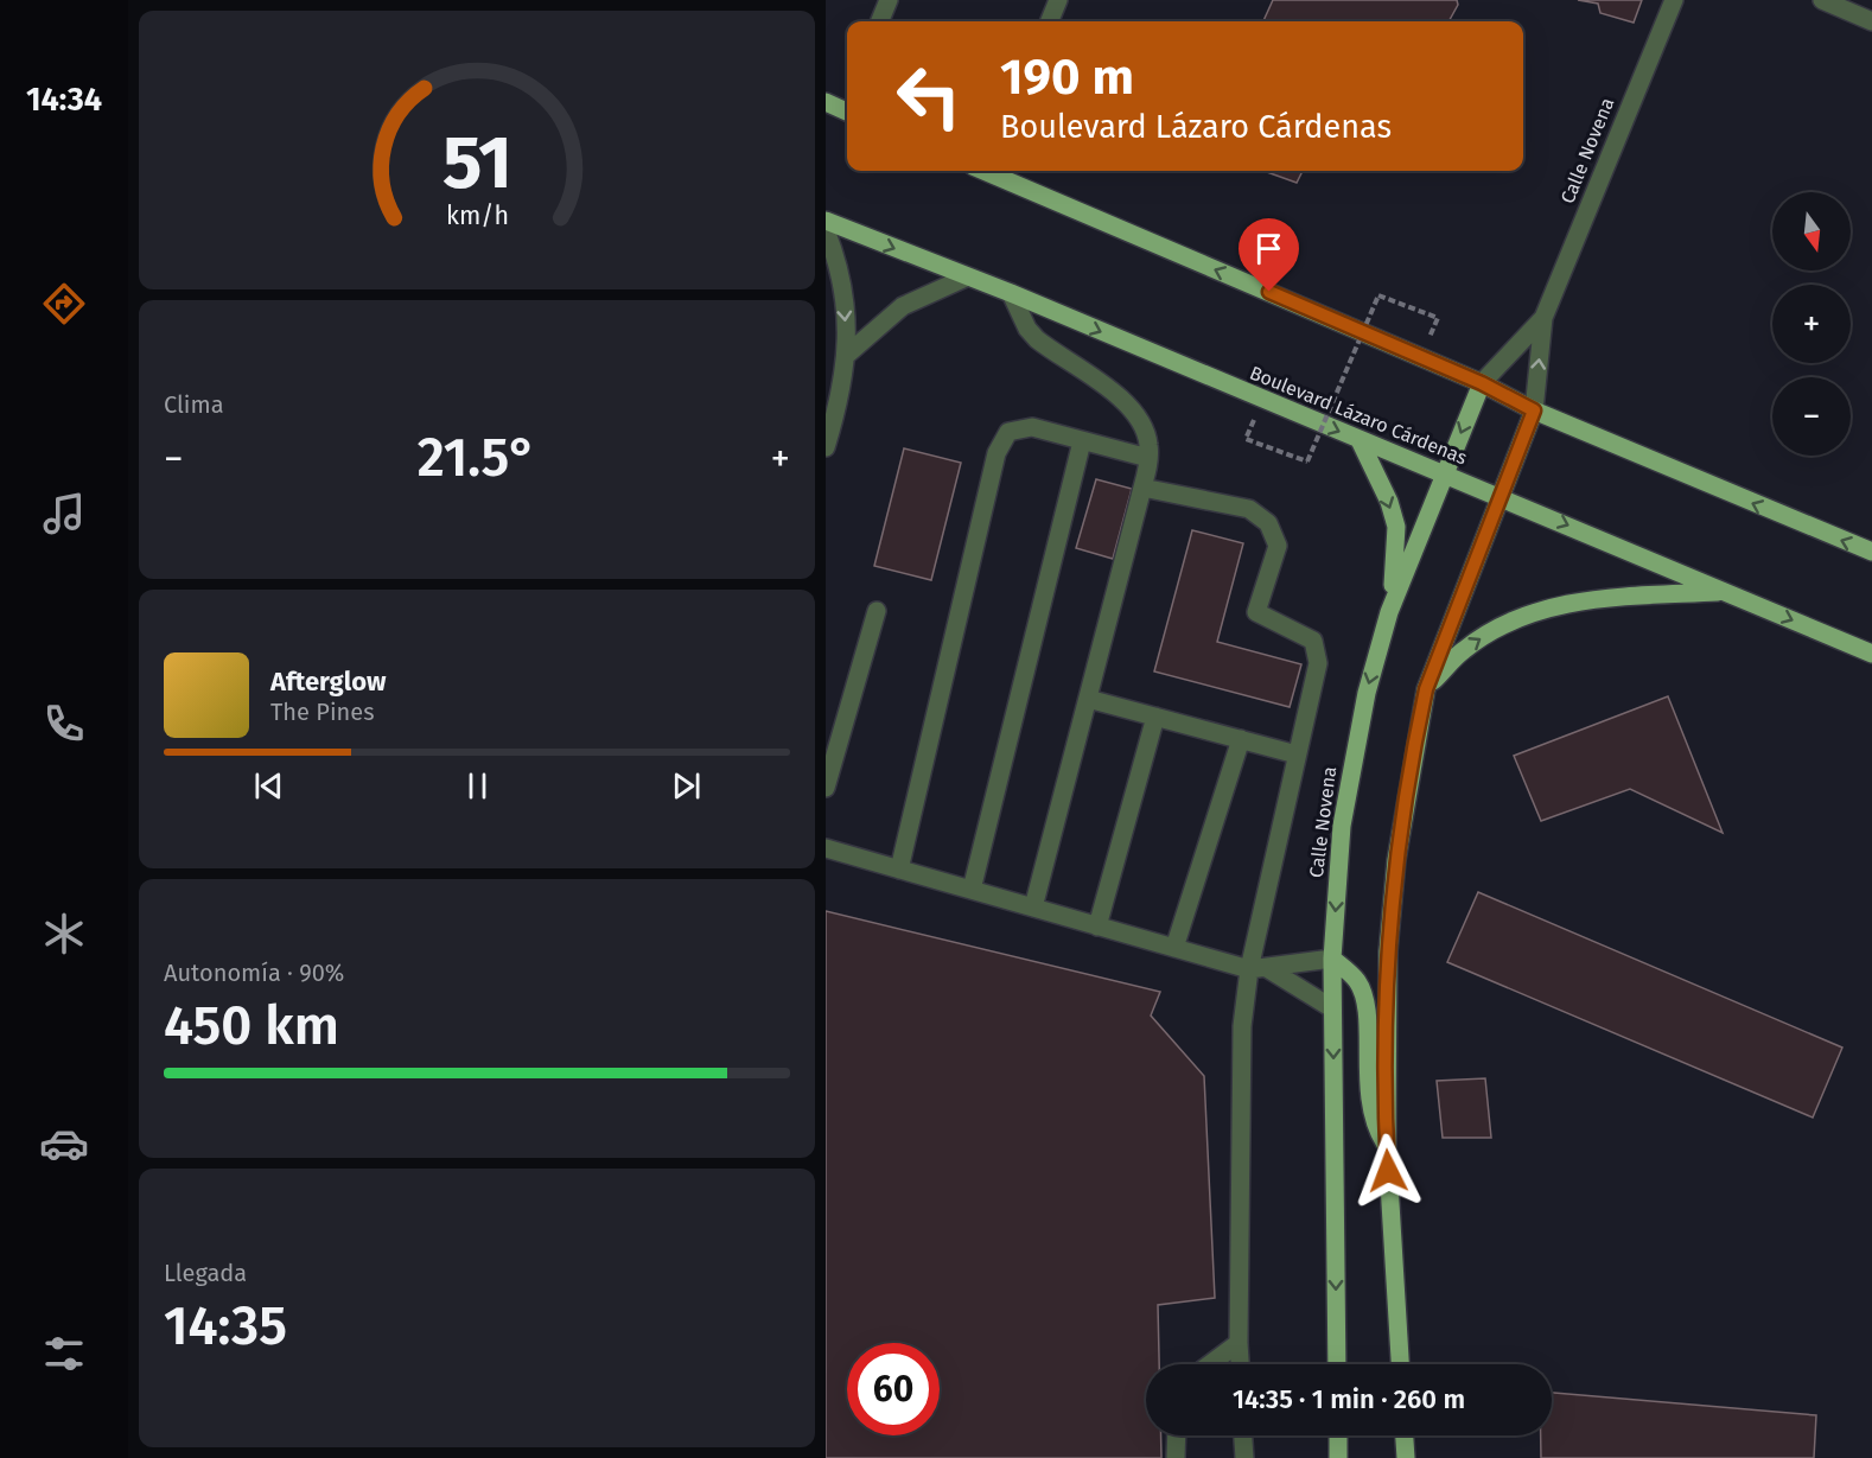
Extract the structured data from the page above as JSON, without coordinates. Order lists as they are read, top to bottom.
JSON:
{
  "streets": {
    "main road": ["Calle Novena", "Boulevard Lázaro Cárdenas"]
  },
  "crossings": [
    ["Calle Novena", "Boulevard Lázaro Cárdenas"]
  ],
  "north": "bottom",
  "page": {
    "tabs": "14:34",
    "turn": ["190 m", "Boulevard Lázaro Cárdenas"],
    "map_buttons": ["+", "−"],
    "tile": [
      "Clima",
      ["Autonomía · 90%", "450 km"],
      ["Llegada", "14:35"]
    ],
    "heat": ["−", "21.5°", "+"],
    "song": ["Afterglow", "The Pines"],
    "limit": "60",
    "trip": "14:35 · 1 min · 260 m",
    "gauge": ["51", "km/h"]
  }
}
